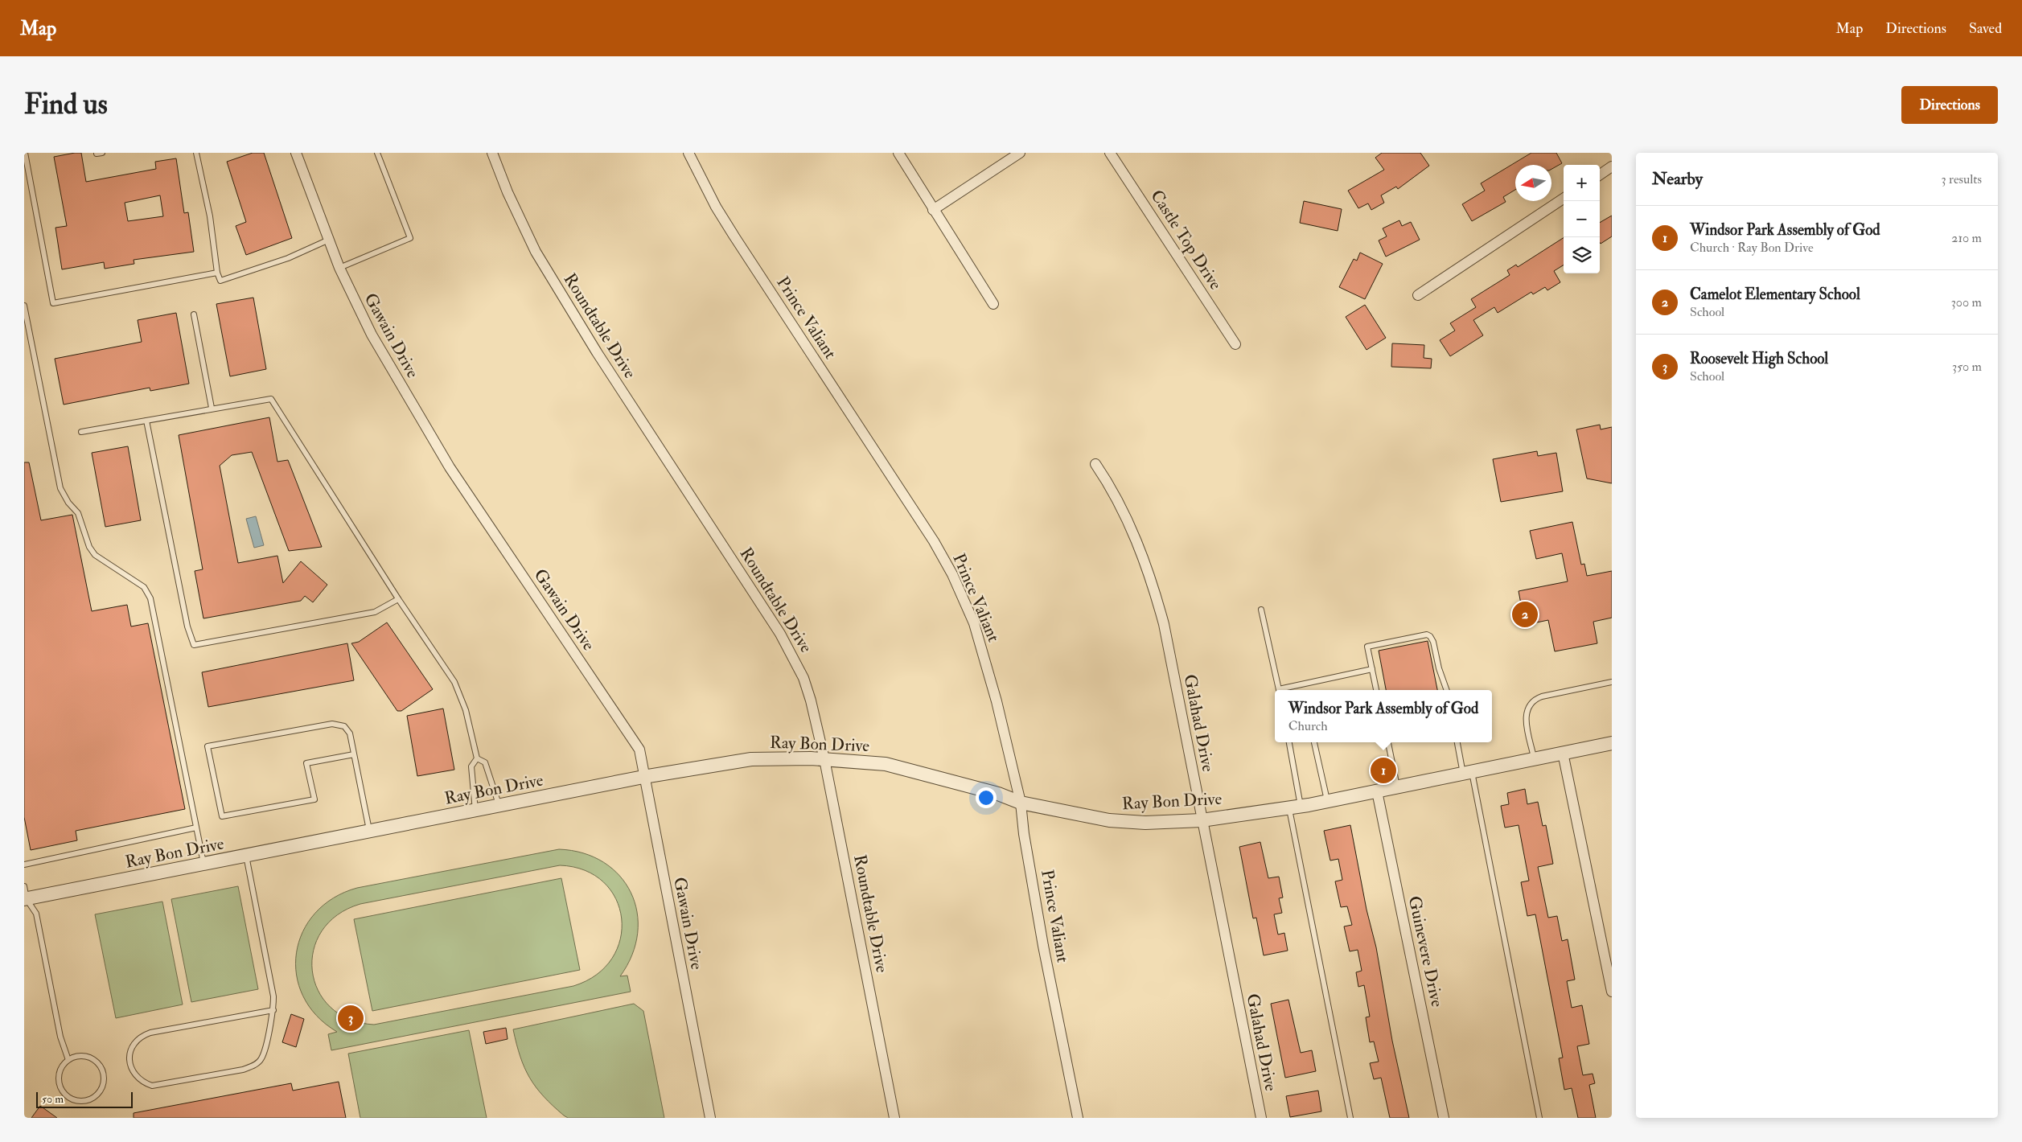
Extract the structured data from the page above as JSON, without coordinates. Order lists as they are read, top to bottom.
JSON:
{
  "streets": {
    "street": [
      "Castle Top Drive",
      "Prince Valiant",
      "Roundtable Drive",
      "Gawain Drive",
      "Galahad Drive",
      "Ray Bon Drive",
      "Guinevere Drive"
    ]
  },
  "crossings": [
    ["Prince Valiant", "Ray Bon Drive"],
    ["Roundtable Drive", "Ray Bon Drive"],
    ["Gawain Drive", "Ray Bon Drive"],
    ["Galahad Drive", "Ray Bon Drive"],
    ["Ray Bon Drive", "Guinevere Drive"]
  ],
  "scale_bar": "50 m",
  "north": "left",
  "page": {
    "header": "Map",
    "nav": ["Map", "Directions", "Saved"],
    "buttons": "Directions",
    "title": "Find us",
    "heading": ["Nearby", "3 results"],
    "map_buttons": ["+", "−"],
    "list": [
      {
        "mark": "1",
        "name": "Windsor Park Assembly of God",
        "note": "Church · Ray Bon Drive",
        "value": "210 m"
      },
      {
        "mark": "2",
        "name": "Camelot Elementary School",
        "note": "School",
        "value": "300 m"
      },
      {
        "mark": "3",
        "name": "Roosevelt High School",
        "note": "School",
        "value": "350 m"
      }
    ],
    "pins": ["2", "1", "3"],
    "popup": ["Windsor Park Assembly of God", "Church"],
    "scale": "50 m"
  }
}
